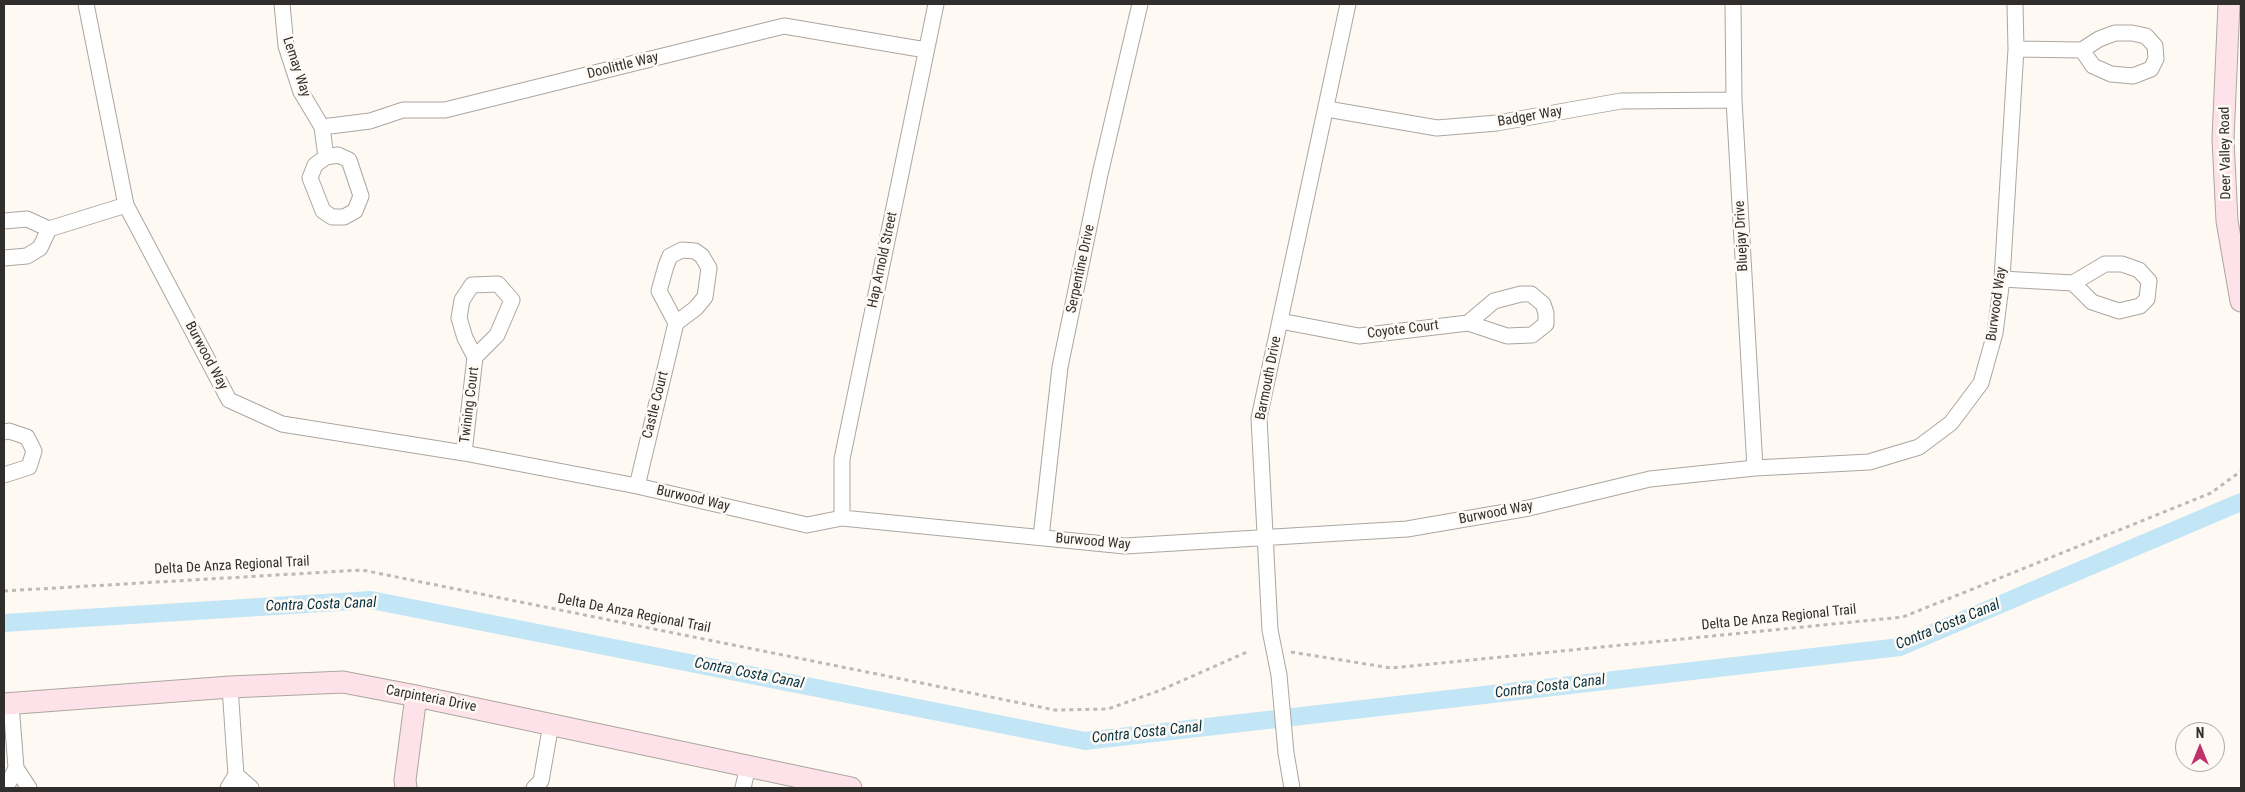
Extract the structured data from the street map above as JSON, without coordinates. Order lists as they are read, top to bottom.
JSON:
{
  "streets": {
    "street": [
      "Doolittle Way",
      "Lemay Way",
      "Badger Way",
      "Deer Valley Road",
      "Bluejay Drive",
      "Hap Arnold Street",
      "Serpentine Drive",
      "Burwood Way",
      "Coyote Court",
      "Barmouth Drive",
      "Twining Court",
      "Castle Court",
      "Carpinteria Drive"
    ],
    "path": ["Delta De Anza Regional Trail"]
  },
  "crossings": [
    ["Doolittle Way", "Lemay Way"],
    ["Doolittle Way", "Hap Arnold Street"],
    ["Badger Way", "Bluejay Drive"],
    ["Badger Way", "Barmouth Drive"],
    ["Bluejay Drive", "Burwood Way"],
    ["Hap Arnold Street", "Burwood Way"],
    ["Serpentine Drive", "Burwood Way"],
    ["Burwood Way", "Barmouth Drive"],
    ["Burwood Way", "Twining Court"],
    ["Burwood Way", "Castle Court"],
    ["Coyote Court", "Barmouth Drive"]
  ],
  "water": ["Contra Costa Canal"],
  "north": "top"
}
